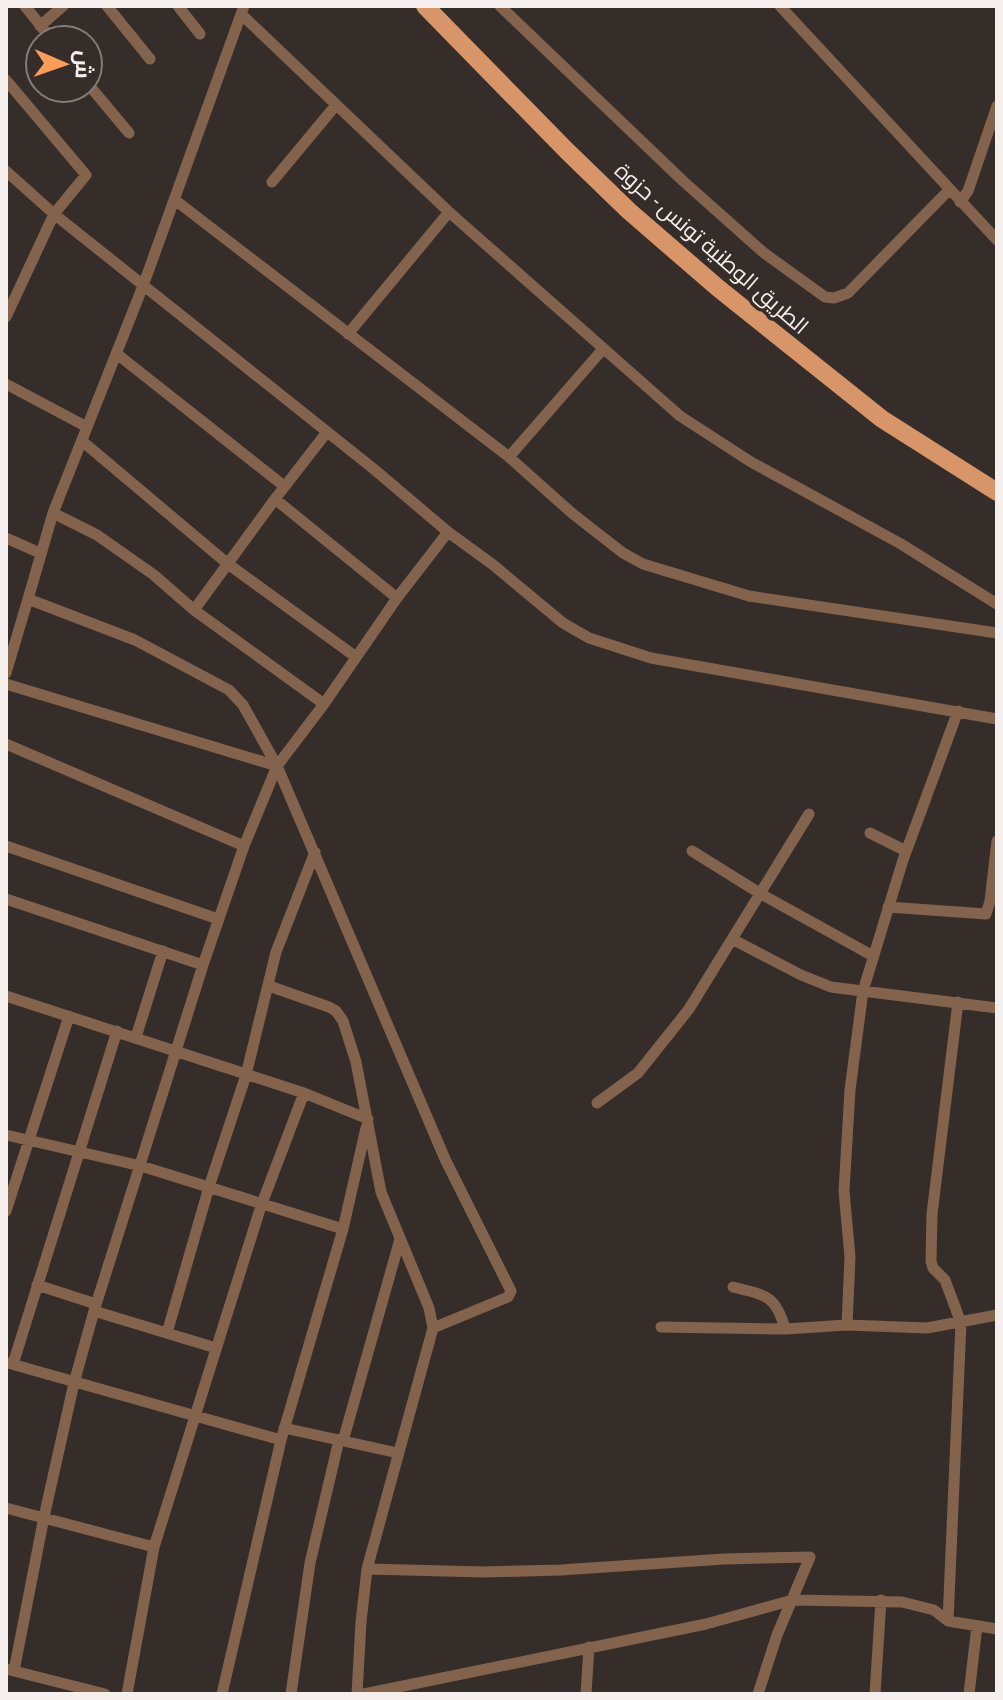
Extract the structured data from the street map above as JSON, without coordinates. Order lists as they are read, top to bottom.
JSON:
{
  "streets": {
    "main road": ["الطريق الوطنية تونس - حزوة"]
  },
  "north": "right"
}
